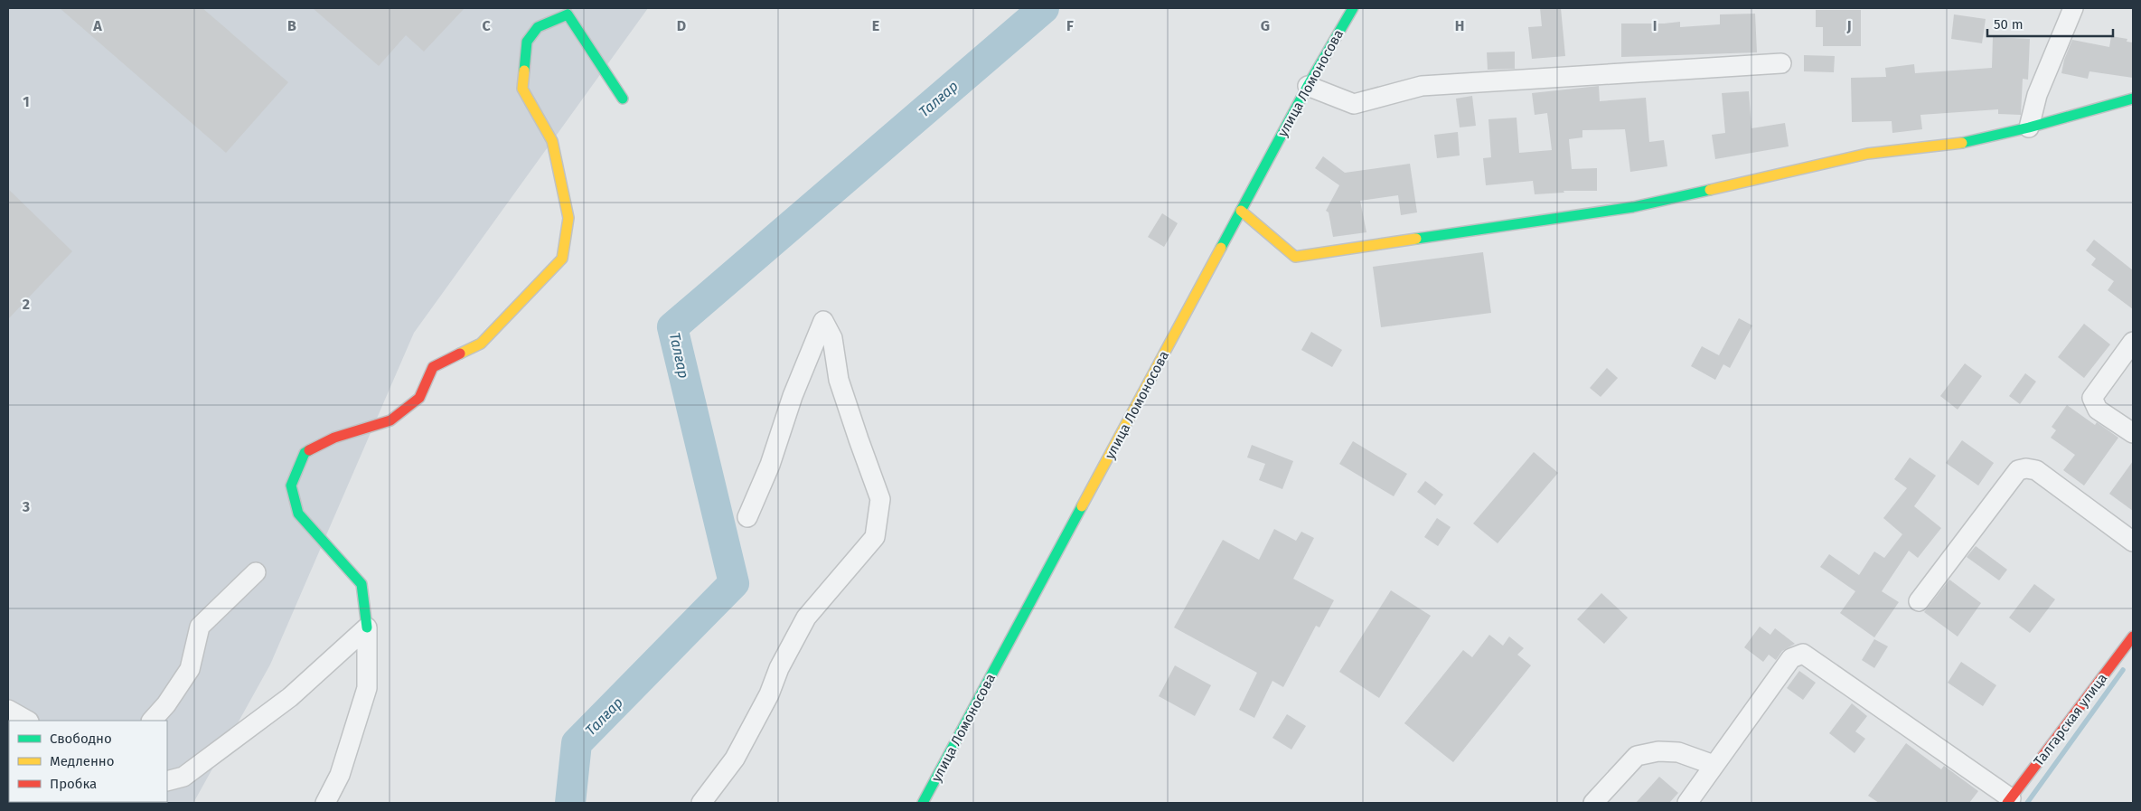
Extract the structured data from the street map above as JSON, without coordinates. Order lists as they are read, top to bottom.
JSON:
{
  "streets": {
    "street": ["улица Ломоносова", "Талгарская улица"]
  },
  "water": ["Талғар"],
  "legend": ["Свободно", "Медленно", "Пробка"],
  "scale_bar": "50 m",
  "grid": {
    "columns": [
      "A",
      "B",
      "C",
      "D",
      "E",
      "F",
      "G",
      "H",
      "I",
      "J"
    ],
    "rows": ["1", "2", "3"]
  }
}
